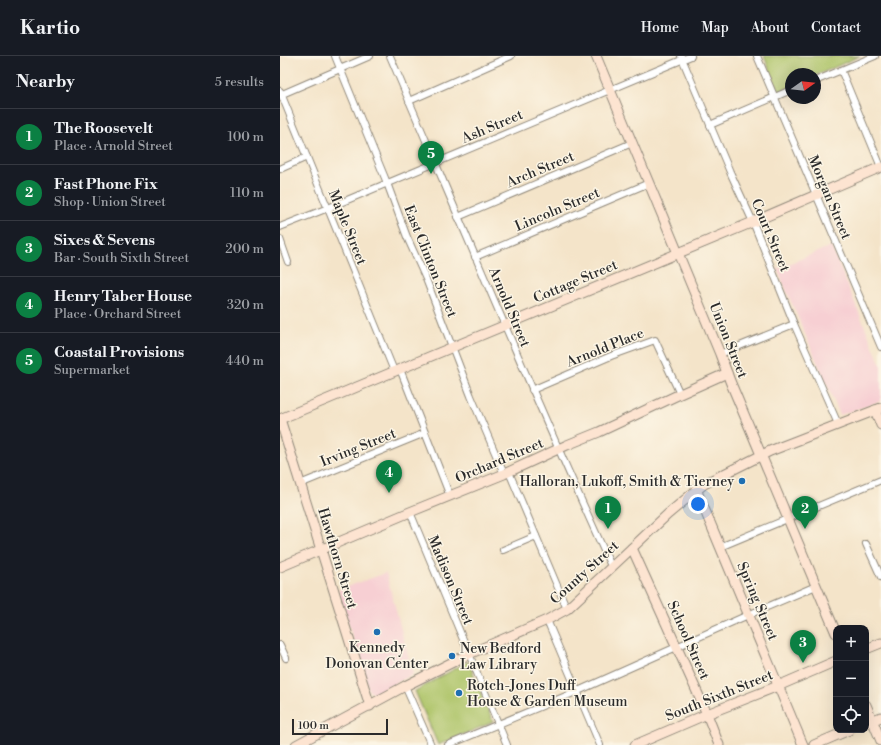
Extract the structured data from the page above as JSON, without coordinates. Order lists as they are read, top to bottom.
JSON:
{
  "streets": {
    "main road": [
      "Cottage Street",
      "Union Street",
      "Orchard Street",
      "Hawthorn Street",
      "County Street",
      "Spring Street",
      "School Street",
      "South Sixth Street"
    ],
    "street": [
      "Ash Street",
      "Arch Street",
      "Morgan Street",
      "Lincoln Street",
      "Maple Street",
      "Court Street",
      "East Clinton Street",
      "Arnold Street",
      "Arnold Place",
      "Irving Street",
      "Madison Street"
    ]
  },
  "crossings": [
    ["Ash Street", "Maple Street"],
    ["Ash Street", "Court Street"],
    ["Ash Street", "East Clinton Street"],
    ["Ash Street", "Arnold Street"],
    ["Ash Street", "Union Street"],
    ["Arch Street", "Arnold Street"],
    ["Arch Street", "Union Street"],
    ["Morgan Street", "Cottage Street"],
    ["Lincoln Street", "Arnold Street"],
    ["Lincoln Street", "Union Street"],
    ["Maple Street", "Cottage Street"],
    ["Maple Street", "Irving Street"],
    ["Maple Street", "Orchard Street"],
    ["Court Street", "Cottage Street"],
    ["Court Street", "County Street"],
    ["East Clinton Street", "Cottage Street"],
    ["East Clinton Street", "Orchard Street"],
    ["East Clinton Street", "County Street"],
    ["Cottage Street", "Arnold Street"],
    ["Cottage Street", "Union Street"],
    ["Cottage Street", "Hawthorn Street"],
    ["Arnold Street", "Arnold Place"],
    ["Arnold Street", "Orchard Street"],
    ["Arnold Street", "County Street"],
    ["Union Street", "Orchard Street"],
    ["Union Street", "County Street"],
    ["Arnold Place", "Orchard Street"],
    ["Irving Street", "Hawthorn Street"],
    ["Orchard Street", "Hawthorn Street"],
    ["Orchard Street", "Madison Street"],
    ["Hawthorn Street", "County Street"],
    ["County Street", "Madison Street"],
    ["County Street", "Spring Street"],
    ["County Street", "School Street"],
    ["Spring Street", "South Sixth Street"],
    ["School Street", "South Sixth Street"]
  ],
  "places": [
    "Halloran, Lukoff, Smith & Tierney",
    "Kennedy Donovan Center",
    "New Bedford Law Library",
    "Rotch-Jones Duff House & Garden Museum"
  ],
  "scale_bar": "100 m",
  "north": "right",
  "page": {
    "header": "Kartio",
    "nav": [
      "Home",
      "Map",
      "About",
      "Contact"
    ],
    "heading": ["Nearby", "5 results"],
    "list": [
      {
        "mark": "1",
        "name": "The Roosevelt",
        "note": "Place · Arnold Street",
        "value": "100 m"
      },
      {
        "mark": "2",
        "name": "Fast Phone Fix",
        "note": "Shop · Union Street",
        "value": "110 m"
      },
      {
        "mark": "3",
        "name": "Sixes & Sevens",
        "note": "Bar · South Sixth Street",
        "value": "200 m"
      },
      {
        "mark": "4",
        "name": "Henry Taber House",
        "note": "Place · Orchard Street",
        "value": "320 m"
      },
      {
        "mark": "5",
        "name": "Coastal Provisions",
        "note": "Supermarket",
        "value": "440 m"
      }
    ],
    "pins": [
      "5",
      "4",
      "1",
      "2",
      "3"
    ],
    "map_buttons": ["+", "−"],
    "scale": "100 m"
  }
}
